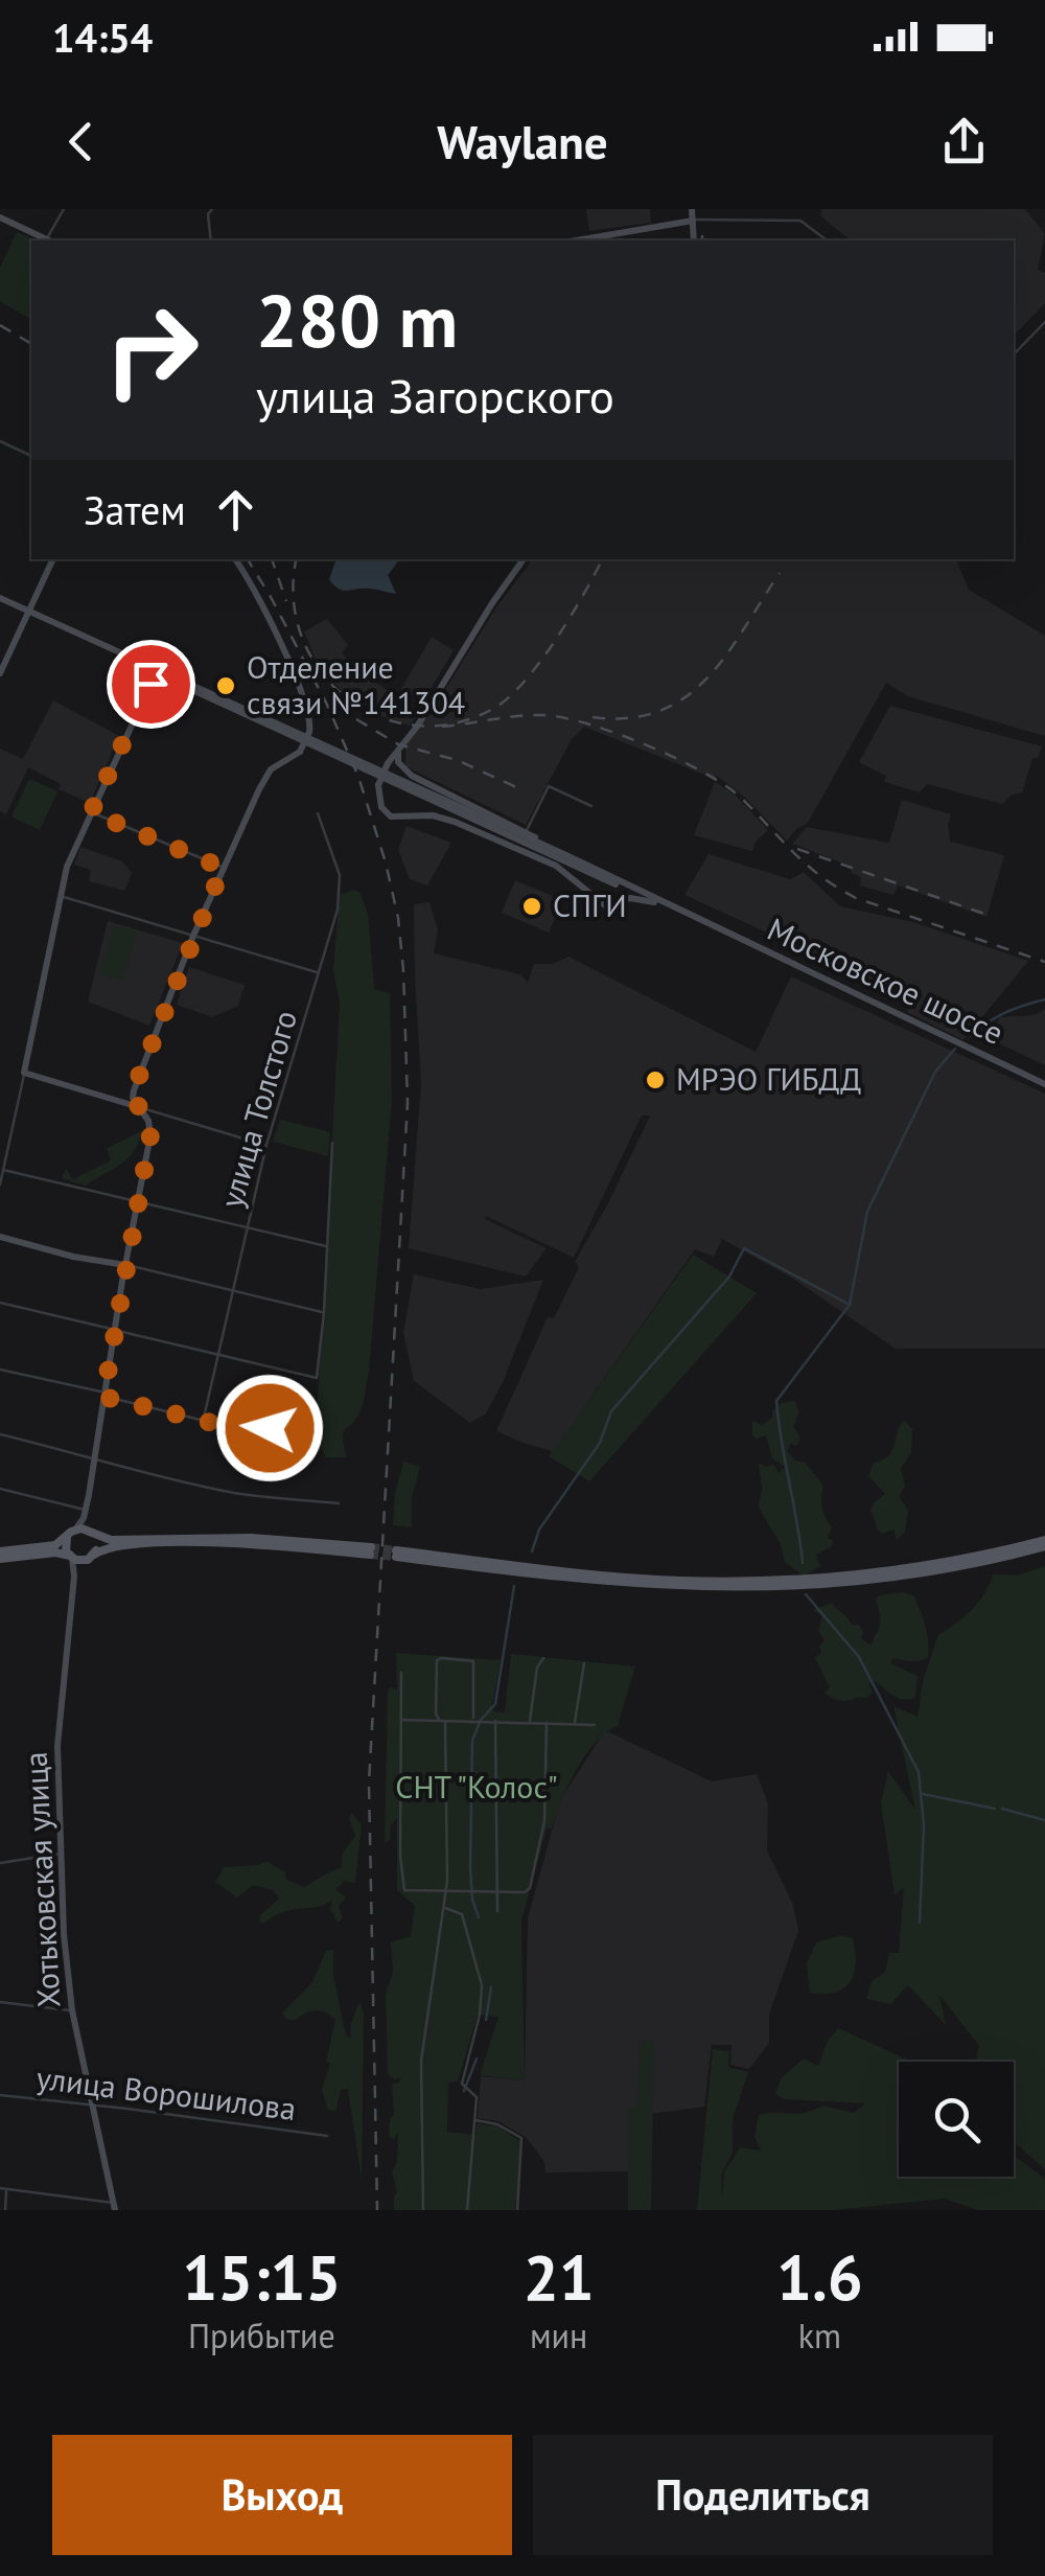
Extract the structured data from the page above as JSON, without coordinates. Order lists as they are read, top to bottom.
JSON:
{
  "streets": {
    "main road": ["Московское шоссе", "Хотьковская улица"],
    "street": ["улица Толстого", "улица Ворошилова"]
  },
  "crossings": [
    ["Хотьковская улица", "улица Ворошилова"]
  ],
  "parks": ["СНТ \"Колос\""],
  "places": ["Отделение связи №141304", "СПГИ", "МРЭО ГИБДД"],
  "page": {
    "status": "14:54",
    "header": "Waylane",
    "turn": ["280 m", "улица Загорского"],
    "then": "Затем",
    "eta": [
      "15:15",
      "Прибытие",
      "21",
      "мин",
      "1.6",
      "km"
    ],
    "buttons": ["Выход", "Поделиться"]
  }
}
